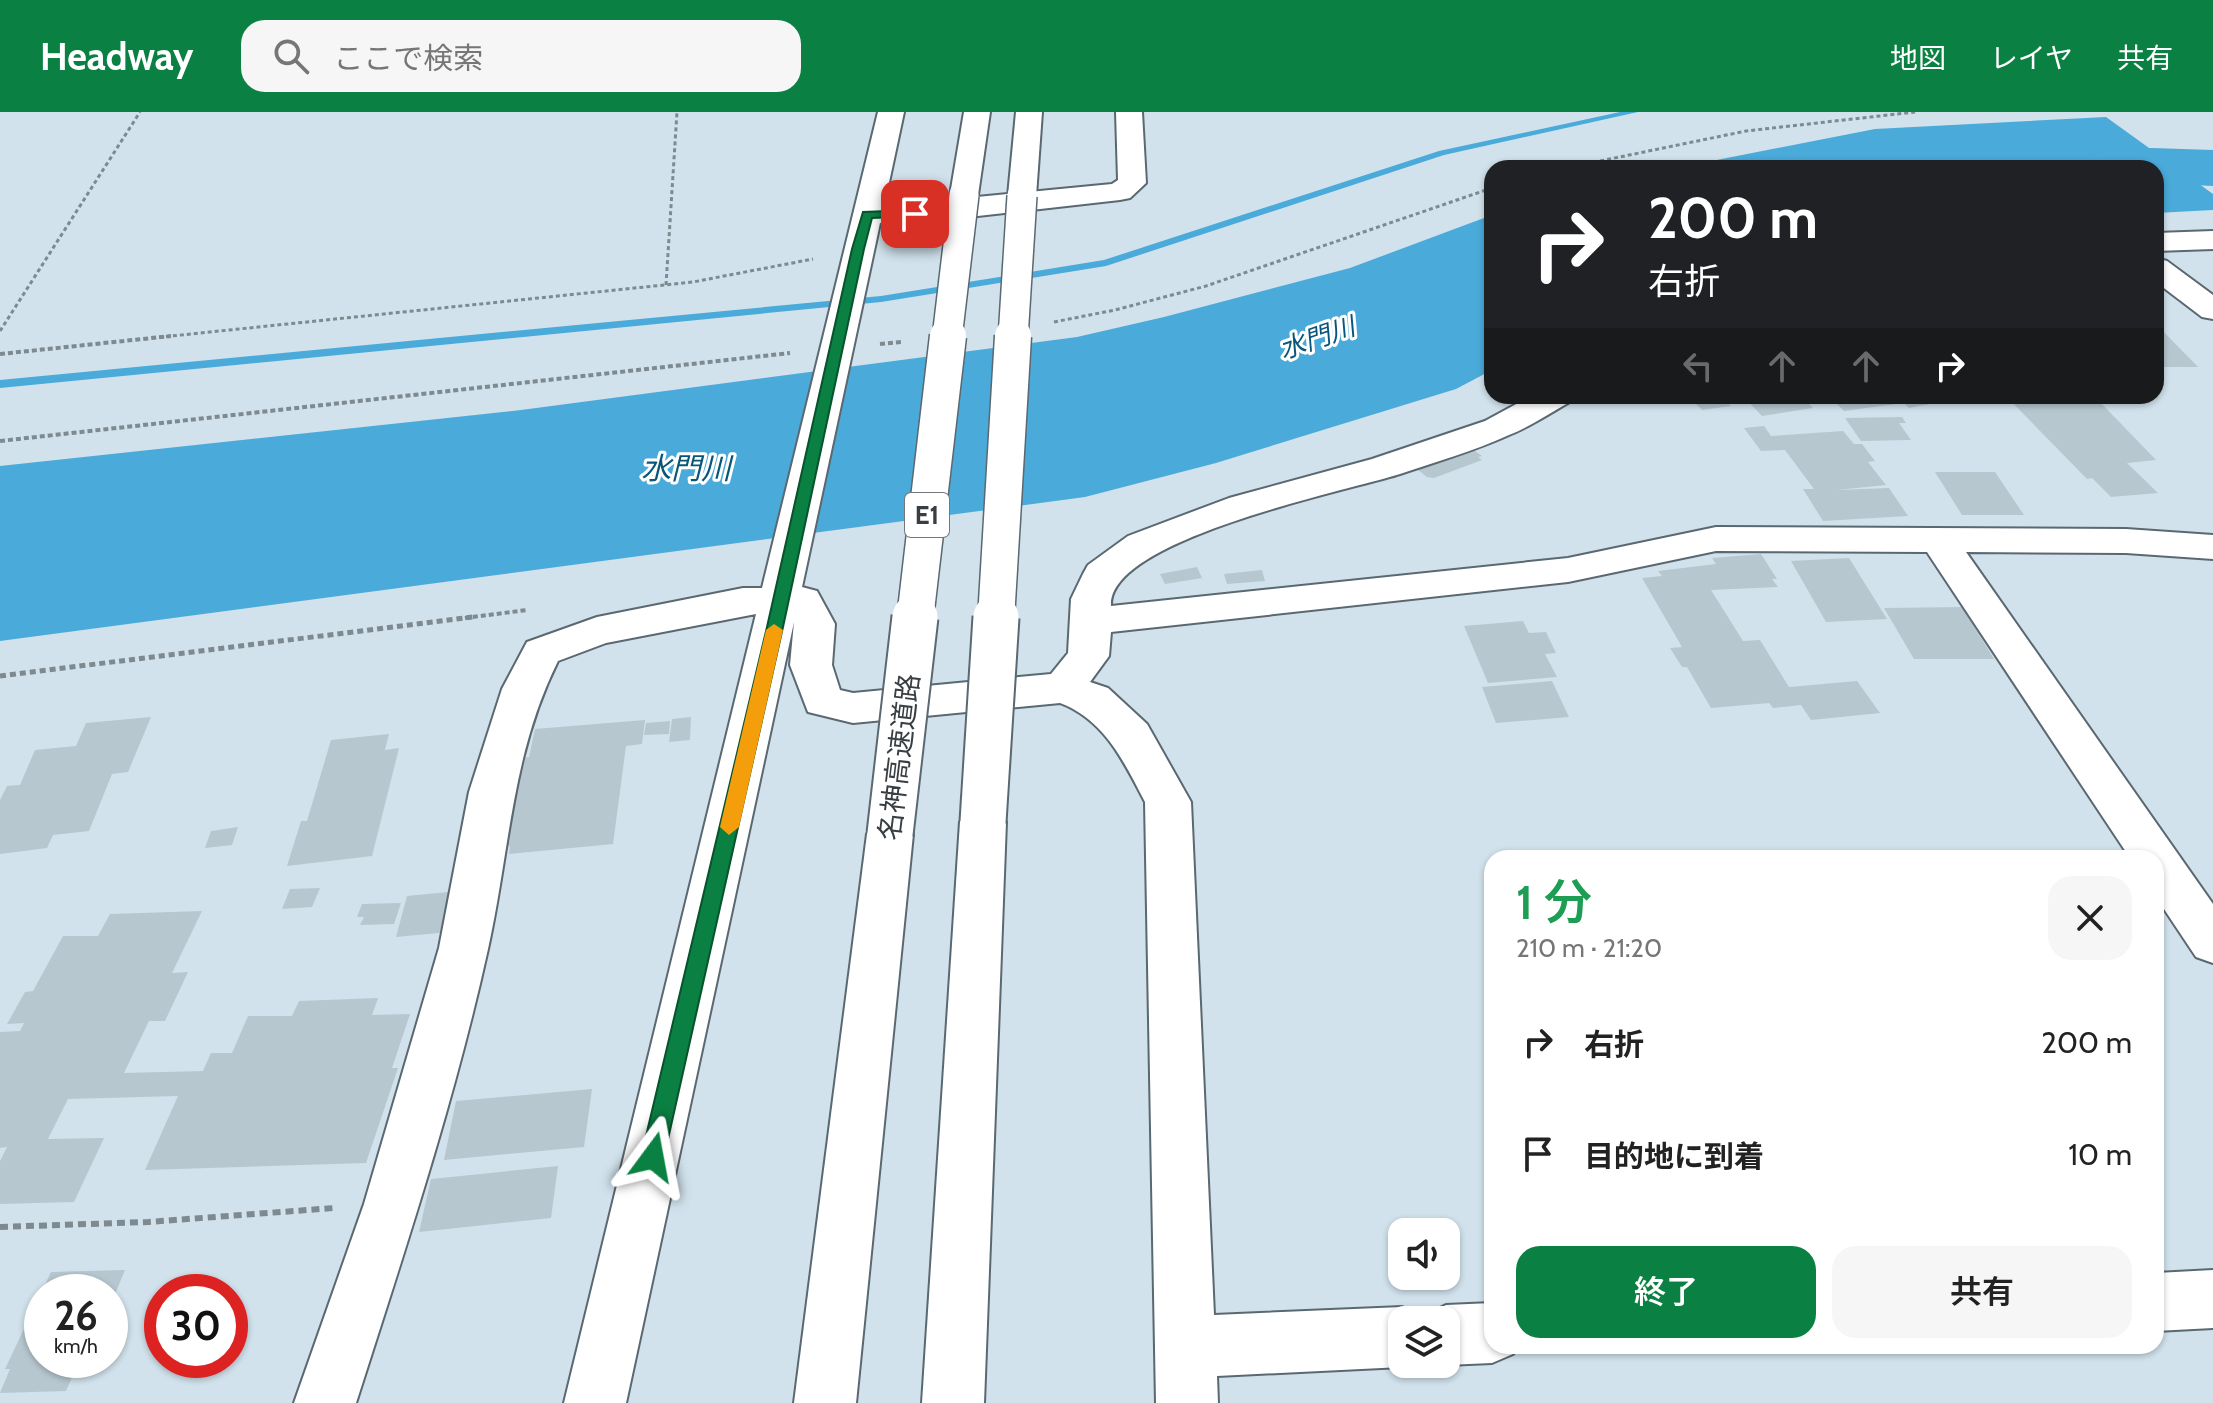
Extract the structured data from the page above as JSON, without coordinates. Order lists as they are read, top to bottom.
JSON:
{
  "streets": {
    "main road": ["E1", "名神高速道路"]
  },
  "water": ["水門川"],
  "page": {
    "header": "Headway",
    "search": "ここで検索",
    "nav": ["地図", "レイヤ", "共有"],
    "turn": ["200 m", "右折"],
    "heading": ["1 分", "210 m · 21:20"],
    "list": [
      {
        "name": "右折",
        "value": "200 m"
      },
      {
        "name": "目的地に到着",
        "value": "10 m"
      }
    ],
    "buttons": ["終了", "共有"],
    "speed": "26 km/h",
    "limit": "30"
  }
}
